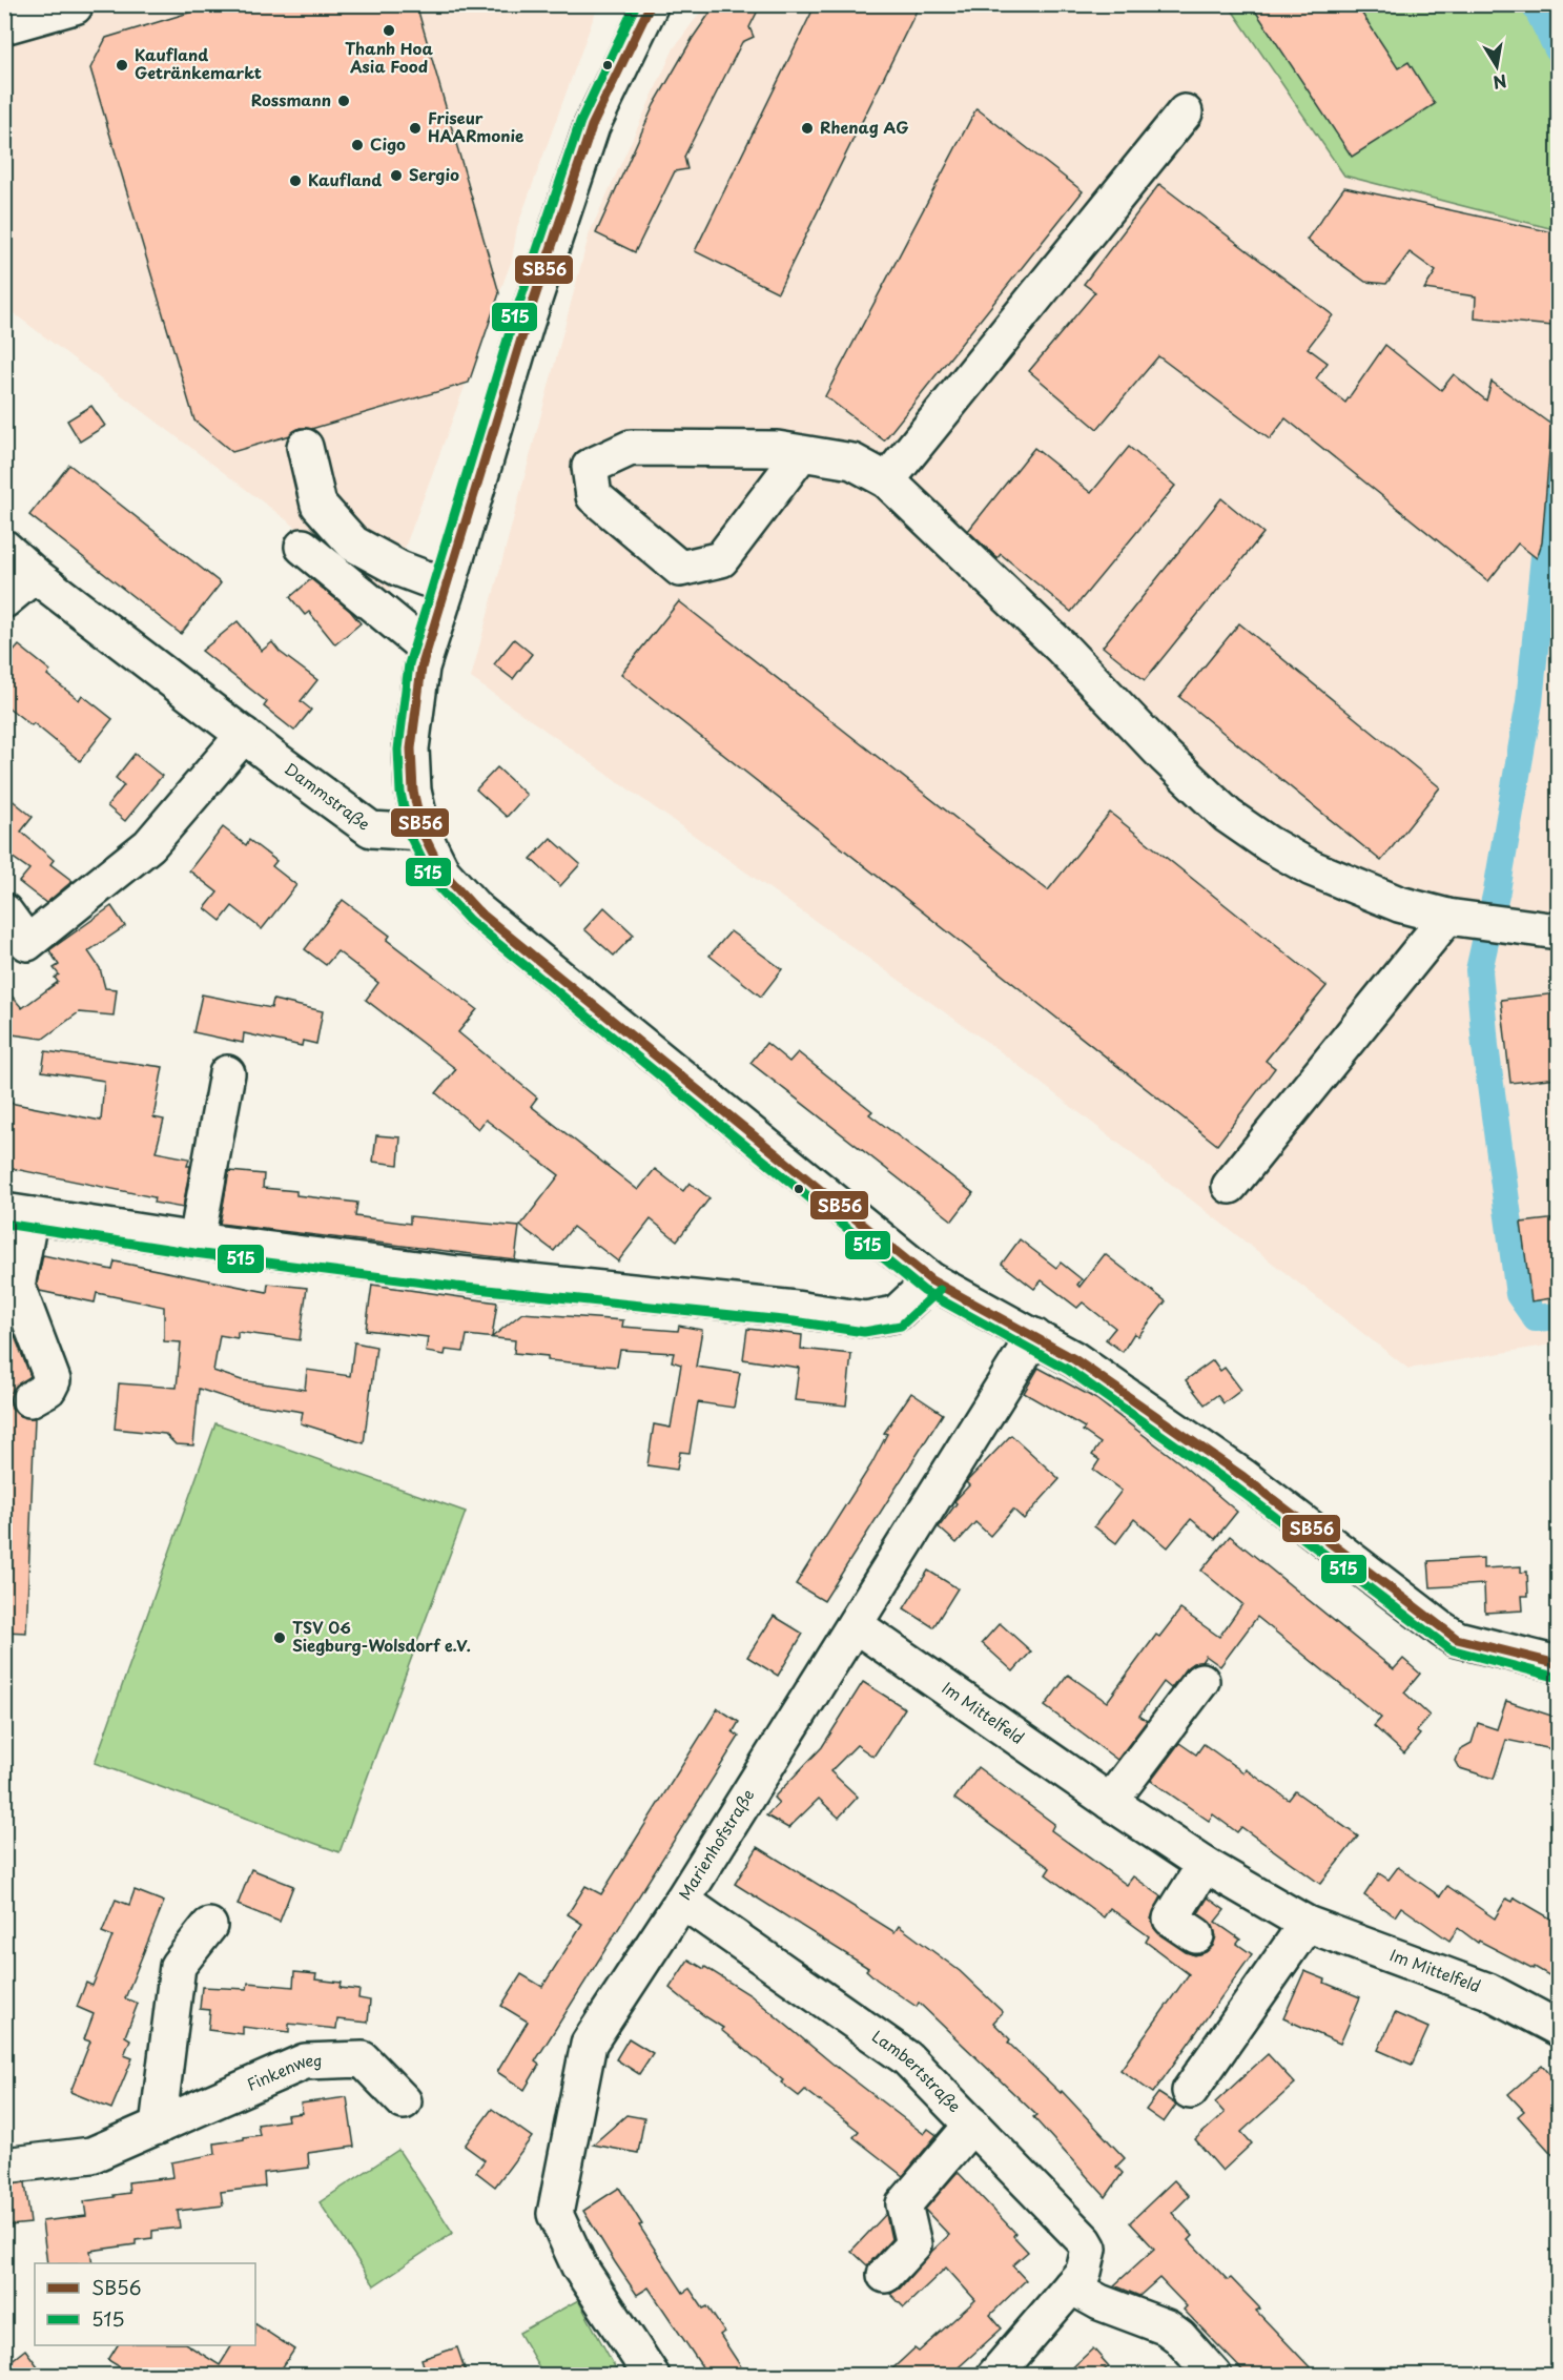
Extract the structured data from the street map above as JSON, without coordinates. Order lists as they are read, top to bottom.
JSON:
{
  "streets": {
    "street": [
      "Dammstraße",
      "Im Mittelfeld",
      "Marienhofstraße",
      "Lambertstraße",
      "Finkenweg"
    ]
  },
  "crossings": [
    ["Im Mittelfeld", "Marienhofstraße"],
    ["Marienhofstraße", "Lambertstraße"]
  ],
  "places": [
    "Thanh Hoa Asia Food",
    "Kaufland Getränkemarkt",
    "Rossmann",
    "Friseur HAARmonie",
    "Rhenag AG",
    "Cigo",
    "Sergio",
    "Kaufland",
    "TSV 06 Siegburg-Wolsdorf e.V."
  ],
  "lines": ["transit line SB56", "transit line 515"],
  "legend": ["SB56", "515"],
  "north": "bottom"
}
